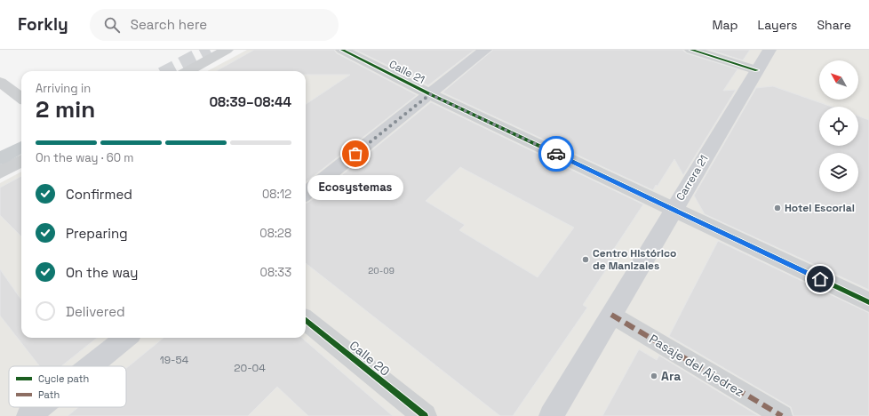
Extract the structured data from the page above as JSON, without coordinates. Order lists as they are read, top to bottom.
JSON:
{
  "streets": {
    "main road": ["Carrera 21"],
    "street": ["Calle 21", "Calle 20", "Pasaje del Ajedrez"]
  },
  "crossings": [
    ["Calle 21", "Carrera 21"],
    ["Carrera 21", "Pasaje del Ajedrez"]
  ],
  "places": [
    "Ecosystemas",
    "Hotel Escorial",
    "Centro Histórico de Manizales",
    "Ara"
  ],
  "house_numbers": ["20-09", "19-54", "20-04"],
  "legend": ["Cycle path", "Path"],
  "north": "top left",
  "page": {
    "header": "Forkly",
    "search": "Search here",
    "nav": ["Map", "Layers", "Share"],
    "heading": ["2 min", "Arriving in", "08:39–08:44"],
    "bar": "On the way · 60 m",
    "list": [
      ["Confirmed", "08:12"],
      ["Preparing", "08:28"],
      ["On the way", "08:33"],
      "Delivered"
    ],
    "bubble": "Ecosystemas"
  }
}
